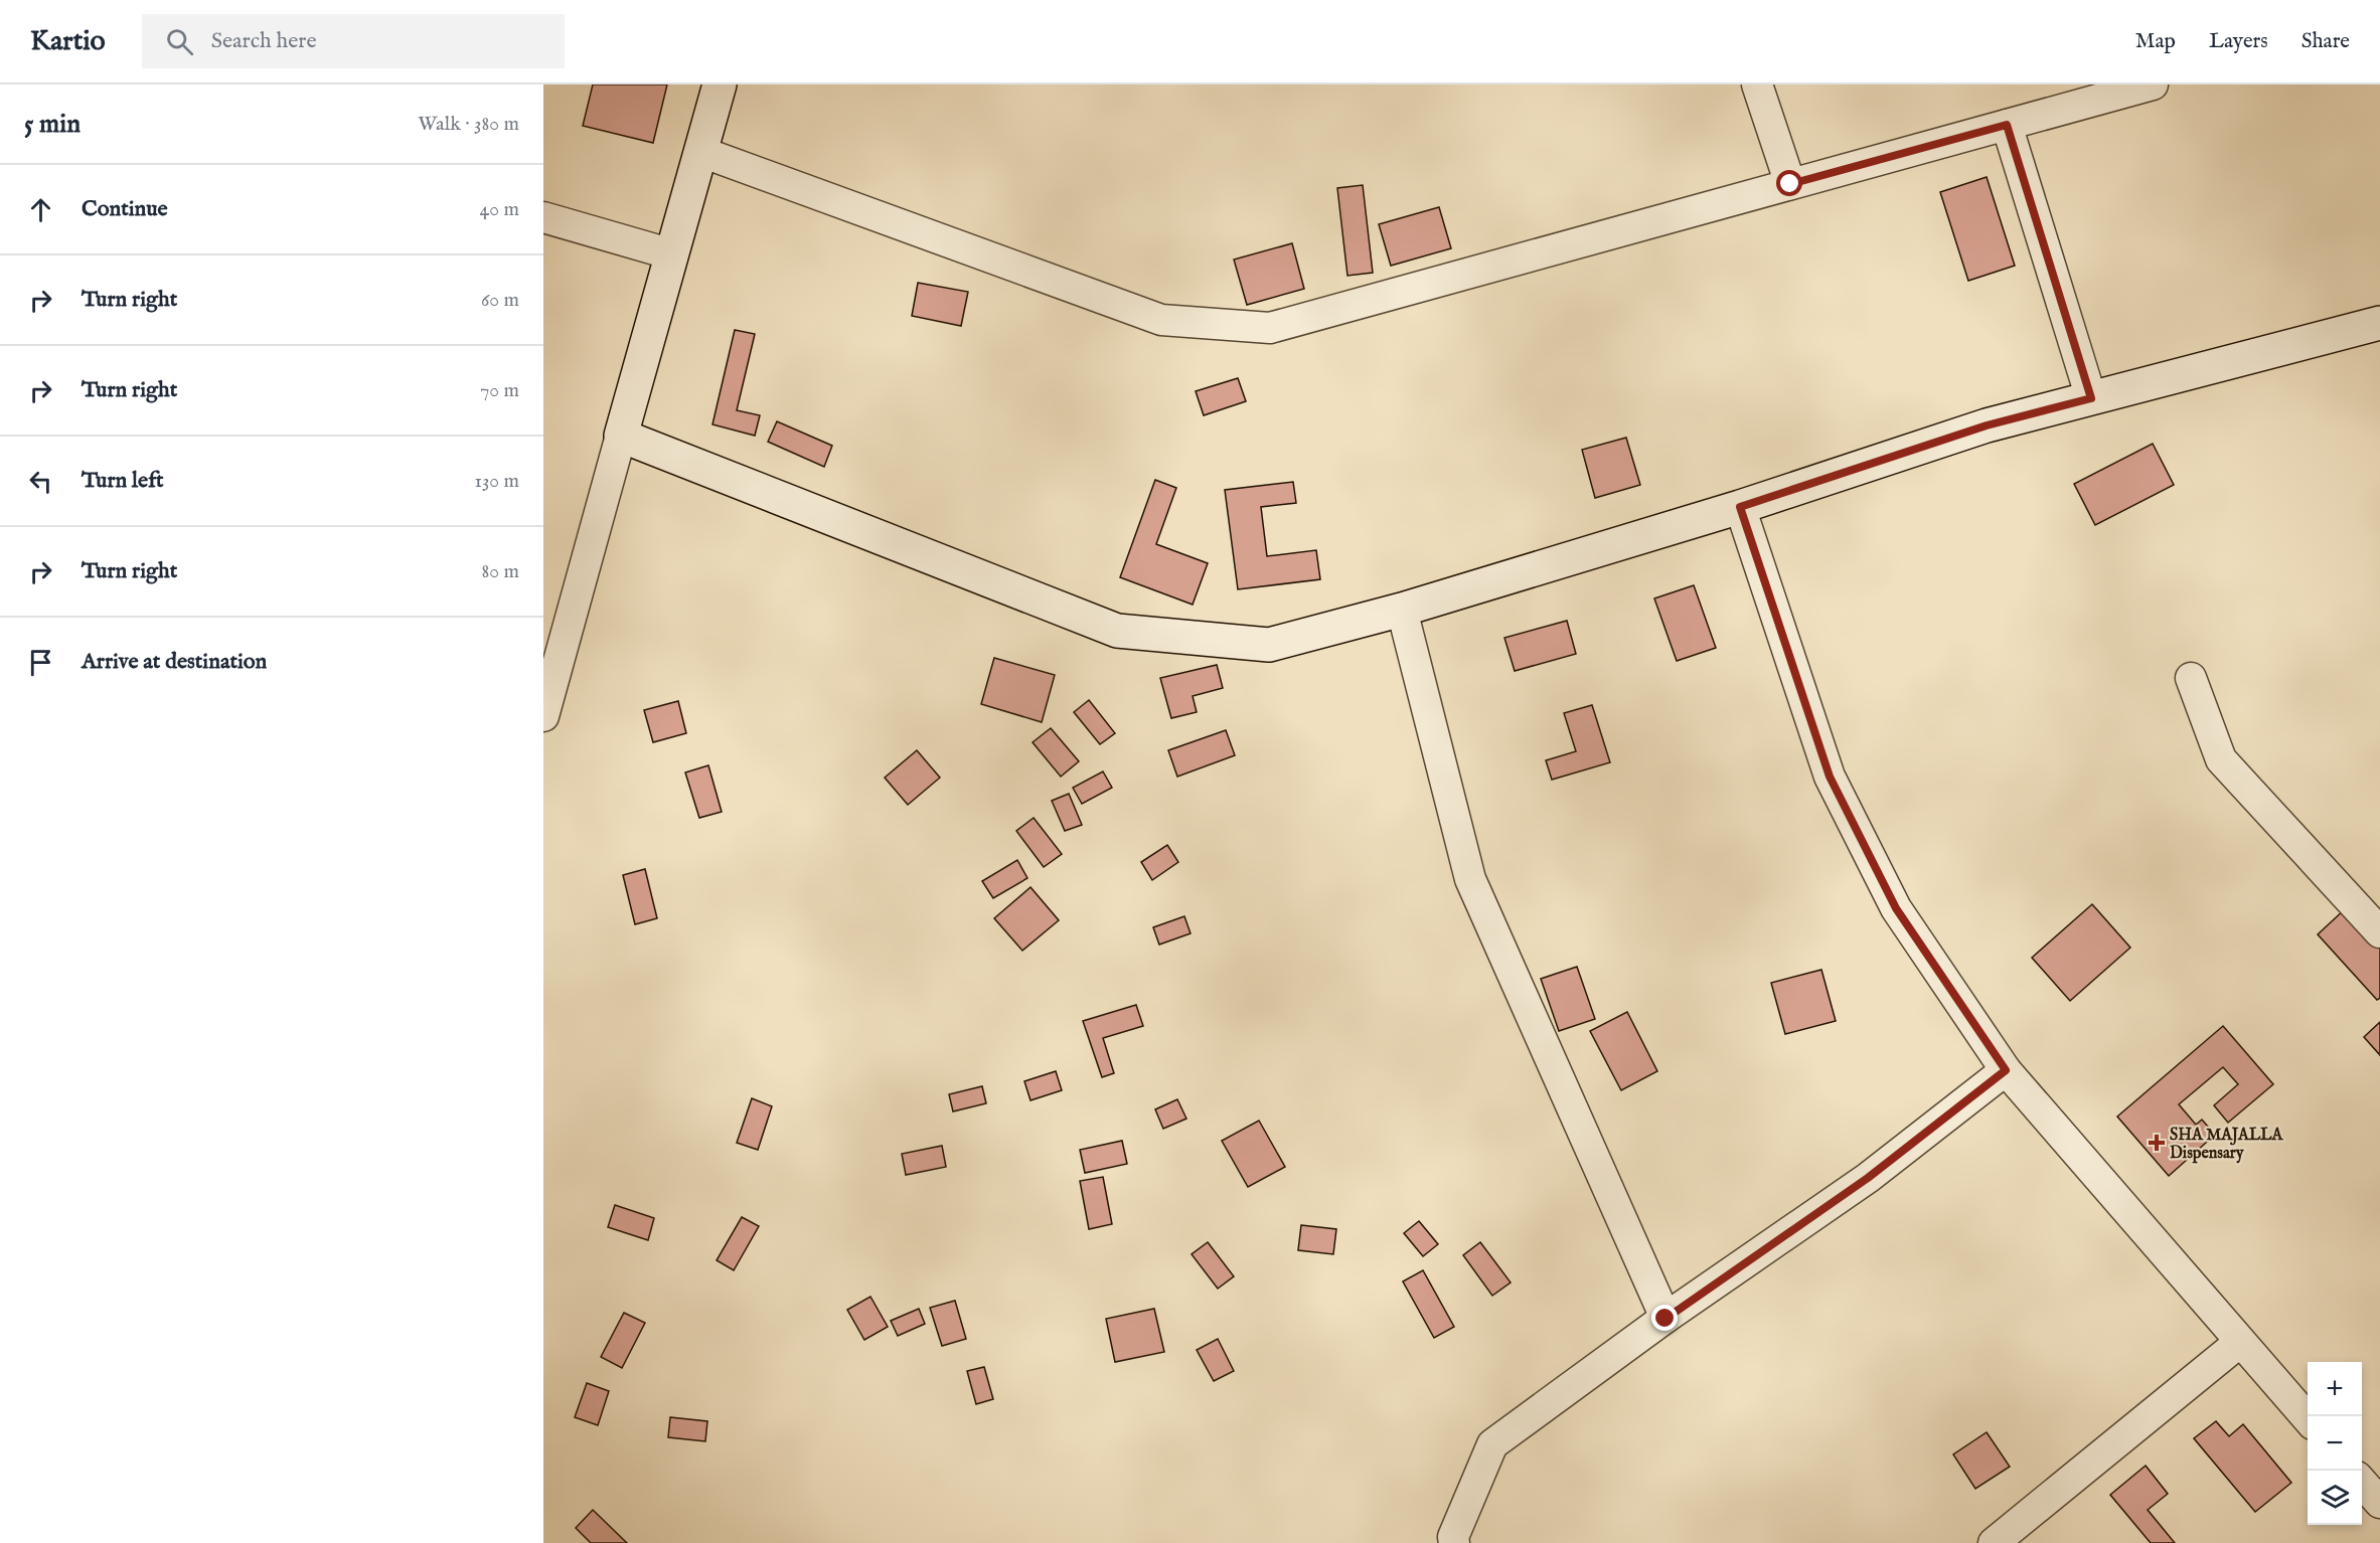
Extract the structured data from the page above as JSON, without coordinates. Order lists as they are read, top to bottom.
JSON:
{
  "places": {
    "health": ["SHA MAJALLA Dispensary"]
  },
  "page": {
    "header": "Kartio",
    "search": "Search here",
    "nav": ["Map", "Layers", "Share"],
    "heading": ["5 min", "Walk · 380 m"],
    "list": [
      ["Continue", "40 m"],
      ["Turn right", "60 m"],
      ["Turn right", "70 m"],
      ["Turn left", "130 m"],
      ["Turn right", "80 m"],
      "Arrive at destination"
    ],
    "map_buttons": ["+", "−"]
  }
}
